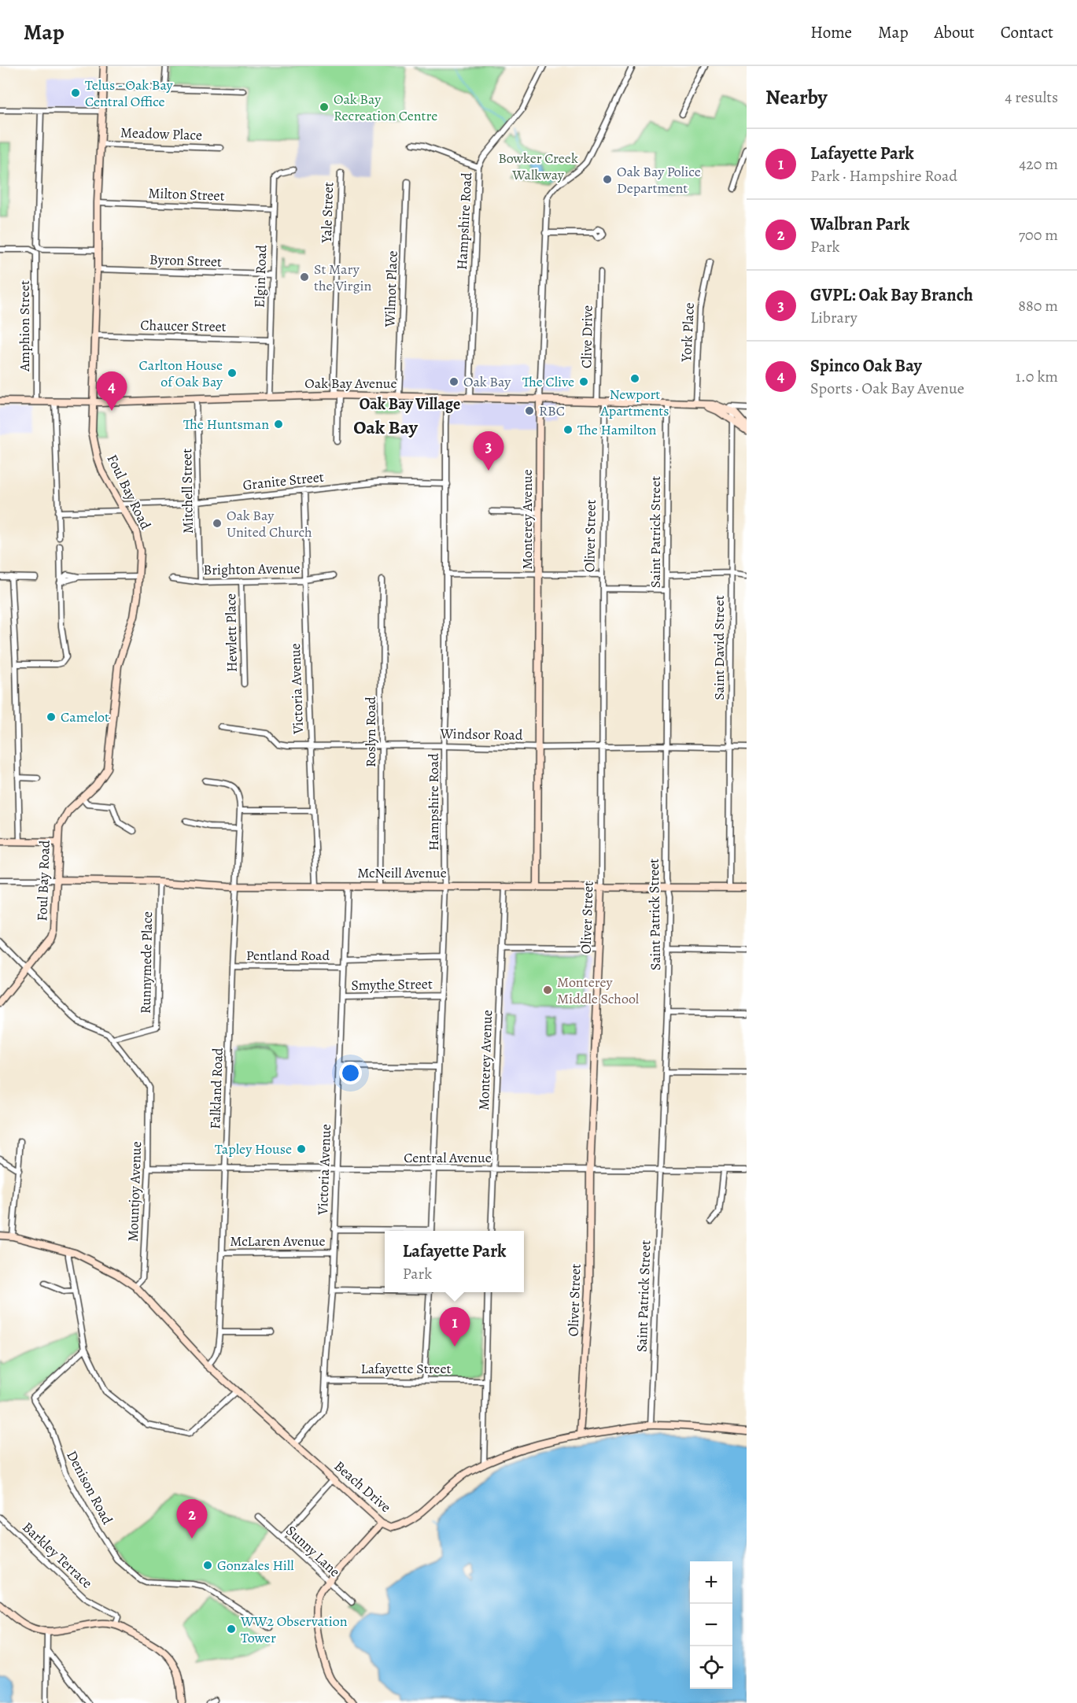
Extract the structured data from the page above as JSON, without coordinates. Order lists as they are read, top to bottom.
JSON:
{
  "streets": {
    "street": [
      "Meadow Place",
      "Milton Street",
      "Yale Street",
      "Hampshire Road",
      "Byron Street",
      "Elgin Road",
      "Wilmot Place",
      "Amphion Street",
      "Chaucer Street",
      "York Place",
      "Clive Drive",
      "Oak Bay Avenue",
      "Granite Street",
      "Mitchell Street",
      "Foul Bay Road",
      "Monterey Avenue",
      "Saint Patrick Street",
      "Oliver Street",
      "Brighton Avenue",
      "Hewlett Place",
      "Saint David Street",
      "Victoria Avenue",
      "Roslyn Road",
      "Windsor Road",
      "McNeill Avenue",
      "Pentland Road",
      "Runnymede Place",
      "Smythe Street",
      "Falkland Road",
      "Central Avenue",
      "Mountjoy Avenue",
      "McLaren Avenue",
      "Lafayette Street",
      "Beach Drive",
      "Denison Road",
      "Sunny Lane",
      "Barkley Terrace"
    ]
  },
  "crossings": [
    ["Meadow Place", "Foul Bay Road"],
    ["Milton Street", "Elgin Road"],
    ["Milton Street", "Foul Bay Road"],
    ["Yale Street", "Oak Bay Avenue"],
    ["Hampshire Road", "Oak Bay Avenue"],
    ["Hampshire Road", "Granite Street"],
    ["Hampshire Road", "Windsor Road"],
    ["Hampshire Road", "McNeill Avenue"],
    ["Hampshire Road", "Pentland Road"],
    ["Hampshire Road", "Smythe Street"],
    ["Hampshire Road", "Central Avenue"],
    ["Byron Street", "Elgin Road"],
    ["Byron Street", "Foul Bay Road"],
    ["Elgin Road", "Chaucer Street"],
    ["Elgin Road", "Oak Bay Avenue"],
    ["Wilmot Place", "Oak Bay Avenue"],
    ["Amphion Street", "Oak Bay Avenue"],
    ["Chaucer Street", "Foul Bay Road"],
    ["York Place", "Oak Bay Avenue"],
    ["Clive Drive", "Oak Bay Avenue"],
    ["Clive Drive", "Oliver Street"],
    ["Oak Bay Avenue", "Mitchell Street"],
    ["Oak Bay Avenue", "Foul Bay Road"],
    ["Oak Bay Avenue", "Monterey Avenue"],
    ["Oak Bay Avenue", "Saint Patrick Street"],
    ["Oak Bay Avenue", "Oliver Street"],
    ["Oak Bay Avenue", "Saint David Street"],
    ["Granite Street", "Mitchell Street"],
    ["Granite Street", "Foul Bay Road"],
    ["Granite Street", "Victoria Avenue"],
    ["Mitchell Street", "Brighton Avenue"],
    ["Foul Bay Road", "McNeill Avenue"],
    ["Monterey Avenue", "Windsor Road"],
    ["Monterey Avenue", "McNeill Avenue"],
    ["Monterey Avenue", "Central Avenue"],
    ["Saint Patrick Street", "Windsor Road"],
    ["Saint Patrick Street", "McNeill Avenue"],
    ["Saint Patrick Street", "Central Avenue"],
    ["Saint Patrick Street", "Beach Drive"],
    ["Oliver Street", "Windsor Road"],
    ["Oliver Street", "McNeill Avenue"],
    ["Oliver Street", "Central Avenue"],
    ["Oliver Street", "Beach Drive"],
    ["Brighton Avenue", "Hewlett Place"],
    ["Brighton Avenue", "Victoria Avenue"],
    ["Saint David Street", "Windsor Road"],
    ["Saint David Street", "McNeill Avenue"],
    ["Victoria Avenue", "Windsor Road"],
    ["Victoria Avenue", "McNeill Avenue"],
    ["Victoria Avenue", "Pentland Road"],
    ["Victoria Avenue", "Smythe Street"],
    ["Victoria Avenue", "Central Avenue"],
    ["Victoria Avenue", "McLaren Avenue"],
    ["Victoria Avenue", "Lafayette Street"],
    ["Victoria Avenue", "Beach Drive"],
    ["Roslyn Road", "Windsor Road"],
    ["Roslyn Road", "McNeill Avenue"],
    ["McNeill Avenue", "Runnymede Place"],
    ["McNeill Avenue", "Falkland Road"],
    ["Pentland Road", "Falkland Road"],
    ["Runnymede Place", "Mountjoy Avenue"],
    ["Falkland Road", "Central Avenue"],
    ["Falkland Road", "McLaren Avenue"],
    ["Falkland Road", "Beach Drive"],
    ["Central Avenue", "Mountjoy Avenue"],
    ["Mountjoy Avenue", "Beach Drive"]
  ],
  "districts": ["Oak Bay Village", "Oak Bay"],
  "parks": ["Bowker Creek Walkway"],
  "places": [
    "Telus - Oak Bay Central Office",
    "Oak Bay Recreation Centre",
    "Oak Bay Police Department",
    "St Mary the Virgin",
    "Carlton House of Oak Bay",
    "Newport Apartments",
    "Oak Bay",
    "The Clive",
    "RBC",
    "The Huntsman",
    "The Hamilton",
    "Oak Bay United Church",
    "Camelot",
    "Monterey Middle School",
    "Tapley House",
    "Gonzales Hill",
    "WW2 Observation Tower"
  ],
  "page": {
    "header": "Map",
    "nav": [
      "Home",
      "Map",
      "About",
      "Contact"
    ],
    "heading": ["Nearby", "4 results"],
    "list": [
      {
        "mark": "1",
        "name": "Lafayette Park",
        "note": "Park · Hampshire Road",
        "value": "420 m"
      },
      {
        "mark": "2",
        "name": "Walbran Park",
        "note": "Park",
        "value": "700 m"
      },
      {
        "mark": "3",
        "name": "GVPL: Oak Bay Branch",
        "note": "Library",
        "value": "880 m"
      },
      {
        "mark": "4",
        "name": "Spinco Oak Bay",
        "note": "Sports · Oak Bay Avenue",
        "value": "1.0 km"
      }
    ],
    "pins": [
      "4",
      "3",
      "1",
      "2"
    ],
    "popup": ["Lafayette Park", "Park"],
    "map_buttons": ["+", "−"]
  }
}
